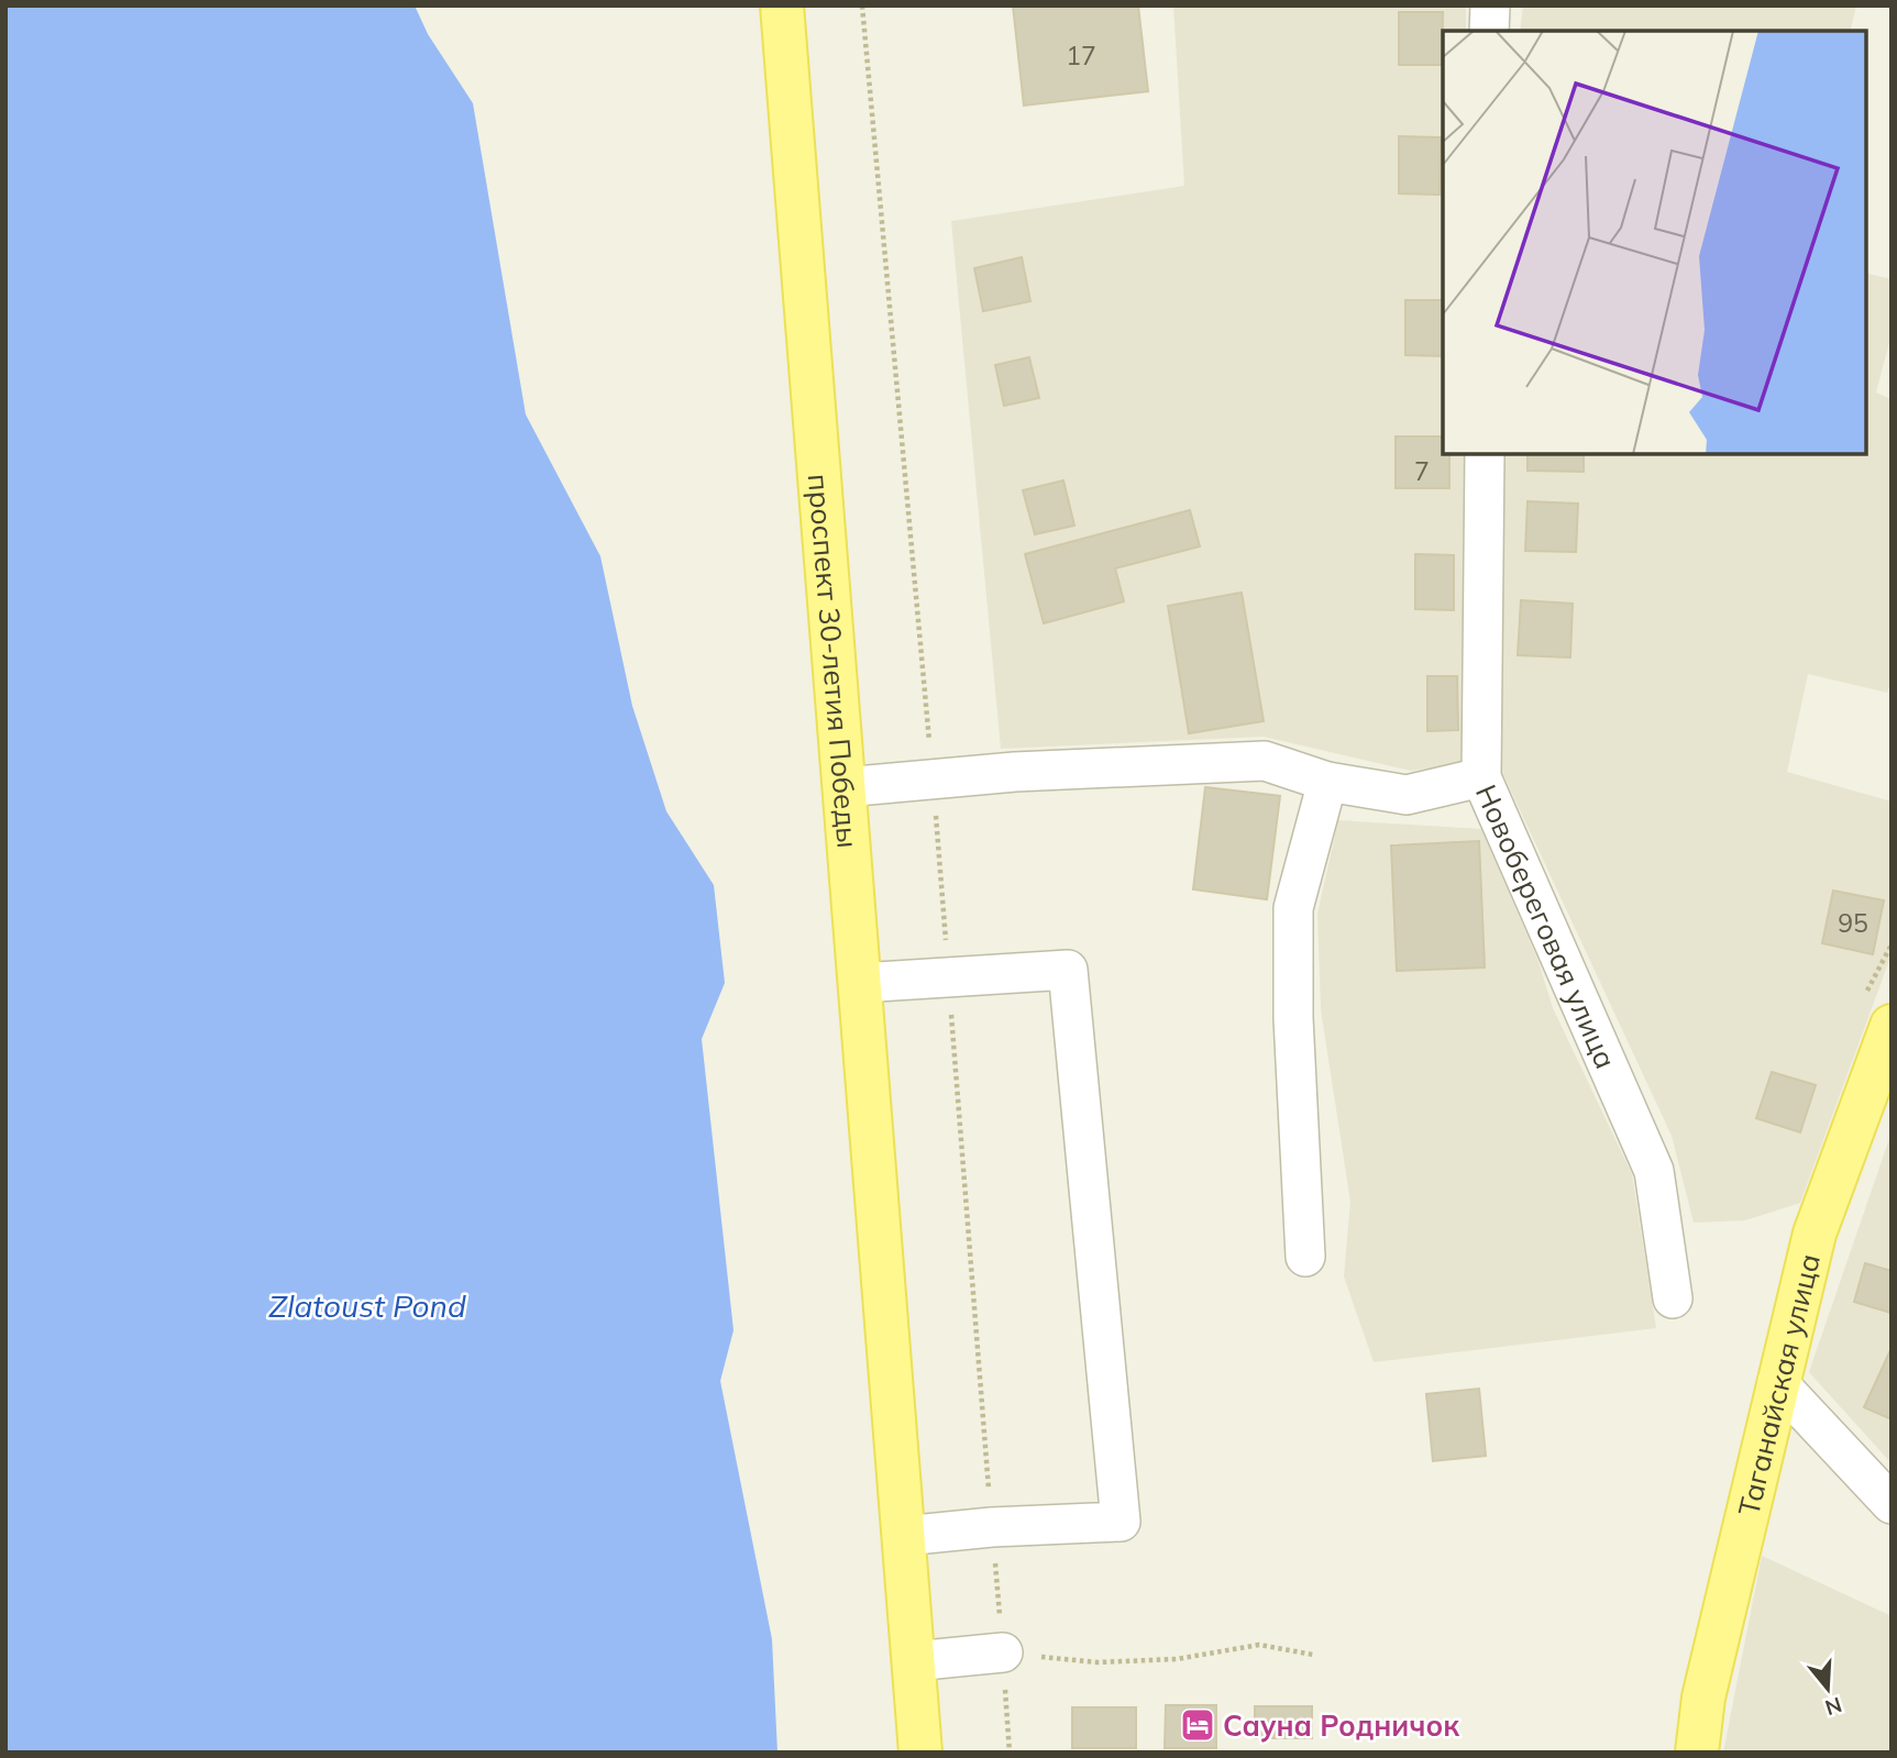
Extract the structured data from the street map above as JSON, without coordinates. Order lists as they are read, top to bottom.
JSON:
{
  "streets": {
    "main road": ["проспект 30-летия Победы", "Таганайская улица"],
    "street": ["Новобереговая улица"]
  },
  "water": ["Zlatoust Pond"],
  "places": {
    "hotel": ["Сауна Родничок"]
  },
  "house_numbers": ["17", "7", "95"],
  "north": "bottom"
}
